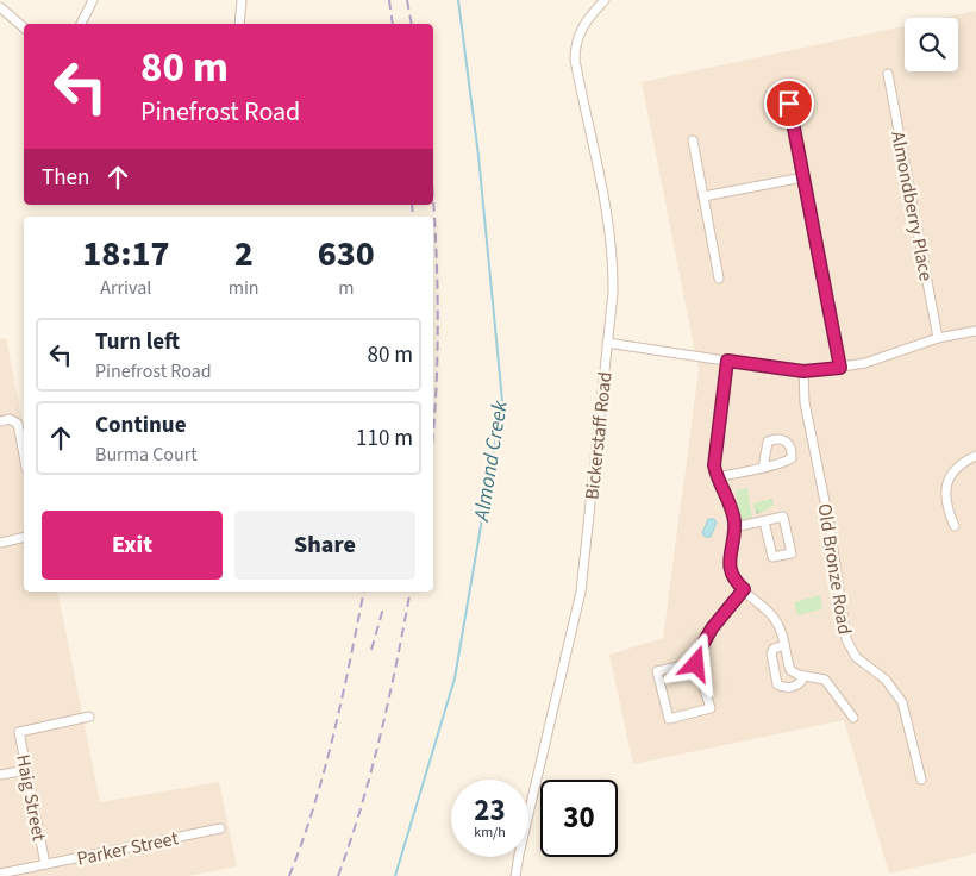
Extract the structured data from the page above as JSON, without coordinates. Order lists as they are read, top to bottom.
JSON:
{
  "streets": {
    "street": [
      "Almondberry Place",
      "Bickerstaff Road",
      "Old Bronze Road",
      "Haig Street",
      "Parker Street"
    ]
  },
  "crossings": [
    ["Haig Street", "Parker Street"]
  ],
  "water": ["Almond Creek"],
  "page": {
    "turn": ["80 m", "Pinefrost Road"],
    "then": "Then",
    "eta": [
      "18:17",
      "Arrival",
      "2",
      "min",
      "630",
      "m"
    ],
    "list": [
      {
        "name": "Turn left",
        "note": "Pinefrost Road",
        "value": "80 m"
      },
      {
        "name": "Continue",
        "note": "Burma Court",
        "value": "110 m"
      }
    ],
    "buttons": ["Exit", "Share"],
    "speed": "23 km/h",
    "limit": "30"
  }
}
